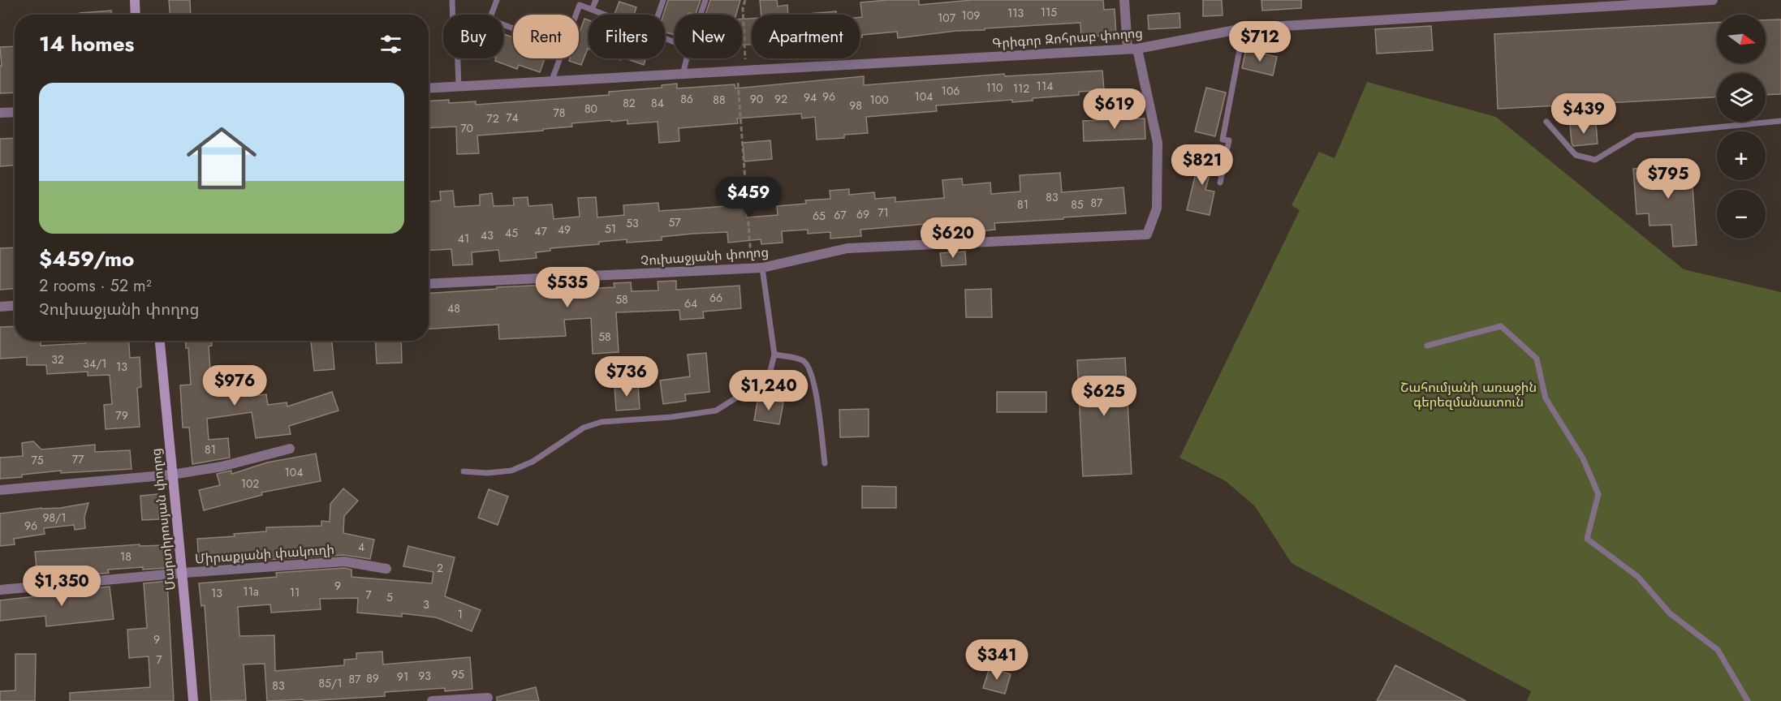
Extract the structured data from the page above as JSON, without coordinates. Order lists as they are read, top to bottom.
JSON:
{
  "streets": {
    "street": [
      "Գրիգոր Զոհրաբ փողոց",
      "Չուխաջյանի փողոց",
      "Մարտիրոսյան փողոց",
      "Միրաքյանի փակուղի"
    ]
  },
  "crossings": [
    ["Գրիգոր Զոհրաբ փողոց", "Չուխաջյանի փողոց"],
    ["Մարտիրոսյան փողոց", "Միրաքյանի փակուղի"]
  ],
  "parks": ["Շահումյանի առաջին գերեզմանատուն"],
  "house_numbers": [
    "115",
    "113",
    "109",
    "107",
    "114",
    "110",
    "112",
    "106",
    "96",
    "104",
    "94",
    "86",
    "90",
    "92",
    "88",
    "100",
    "82",
    "84",
    "98",
    "80",
    "78",
    "74",
    "72",
    "70",
    "83",
    "87",
    "81",
    "85",
    "71",
    "69",
    "67",
    "65",
    "57",
    "53",
    "51",
    "49",
    "47",
    "45",
    "43",
    "41",
    "66",
    "58",
    "64",
    "48",
    "58",
    "32",
    "34/1",
    "13",
    "79",
    "81",
    "77",
    "75",
    "104",
    "102",
    "98/1",
    "96",
    "4",
    "18",
    "2",
    "9",
    "11a",
    "11",
    "13",
    "7",
    "5",
    "3",
    "1",
    "9",
    "7",
    "95",
    "93",
    "91",
    "89",
    "87",
    "85/1",
    "83"
  ],
  "north": "right",
  "page": {
    "map_buttons": ["+", "−"],
    "chip": [
      "Buy",
      "Rent",
      "Filters",
      "New",
      "Apartment"
    ],
    "heading": "14 homes",
    "price": [
      "$712",
      "$619",
      "$439",
      "$821",
      "$795",
      "$459",
      "$620",
      "$535",
      "$736",
      "$976",
      "$1,240",
      "$625",
      "$1,350",
      "$341"
    ],
    "list": [
      {
        "name": "$459/mo",
        "note": "2 rooms · 52 m² · Չուխաջյանի փողոց"
      }
    ]
  }
}
